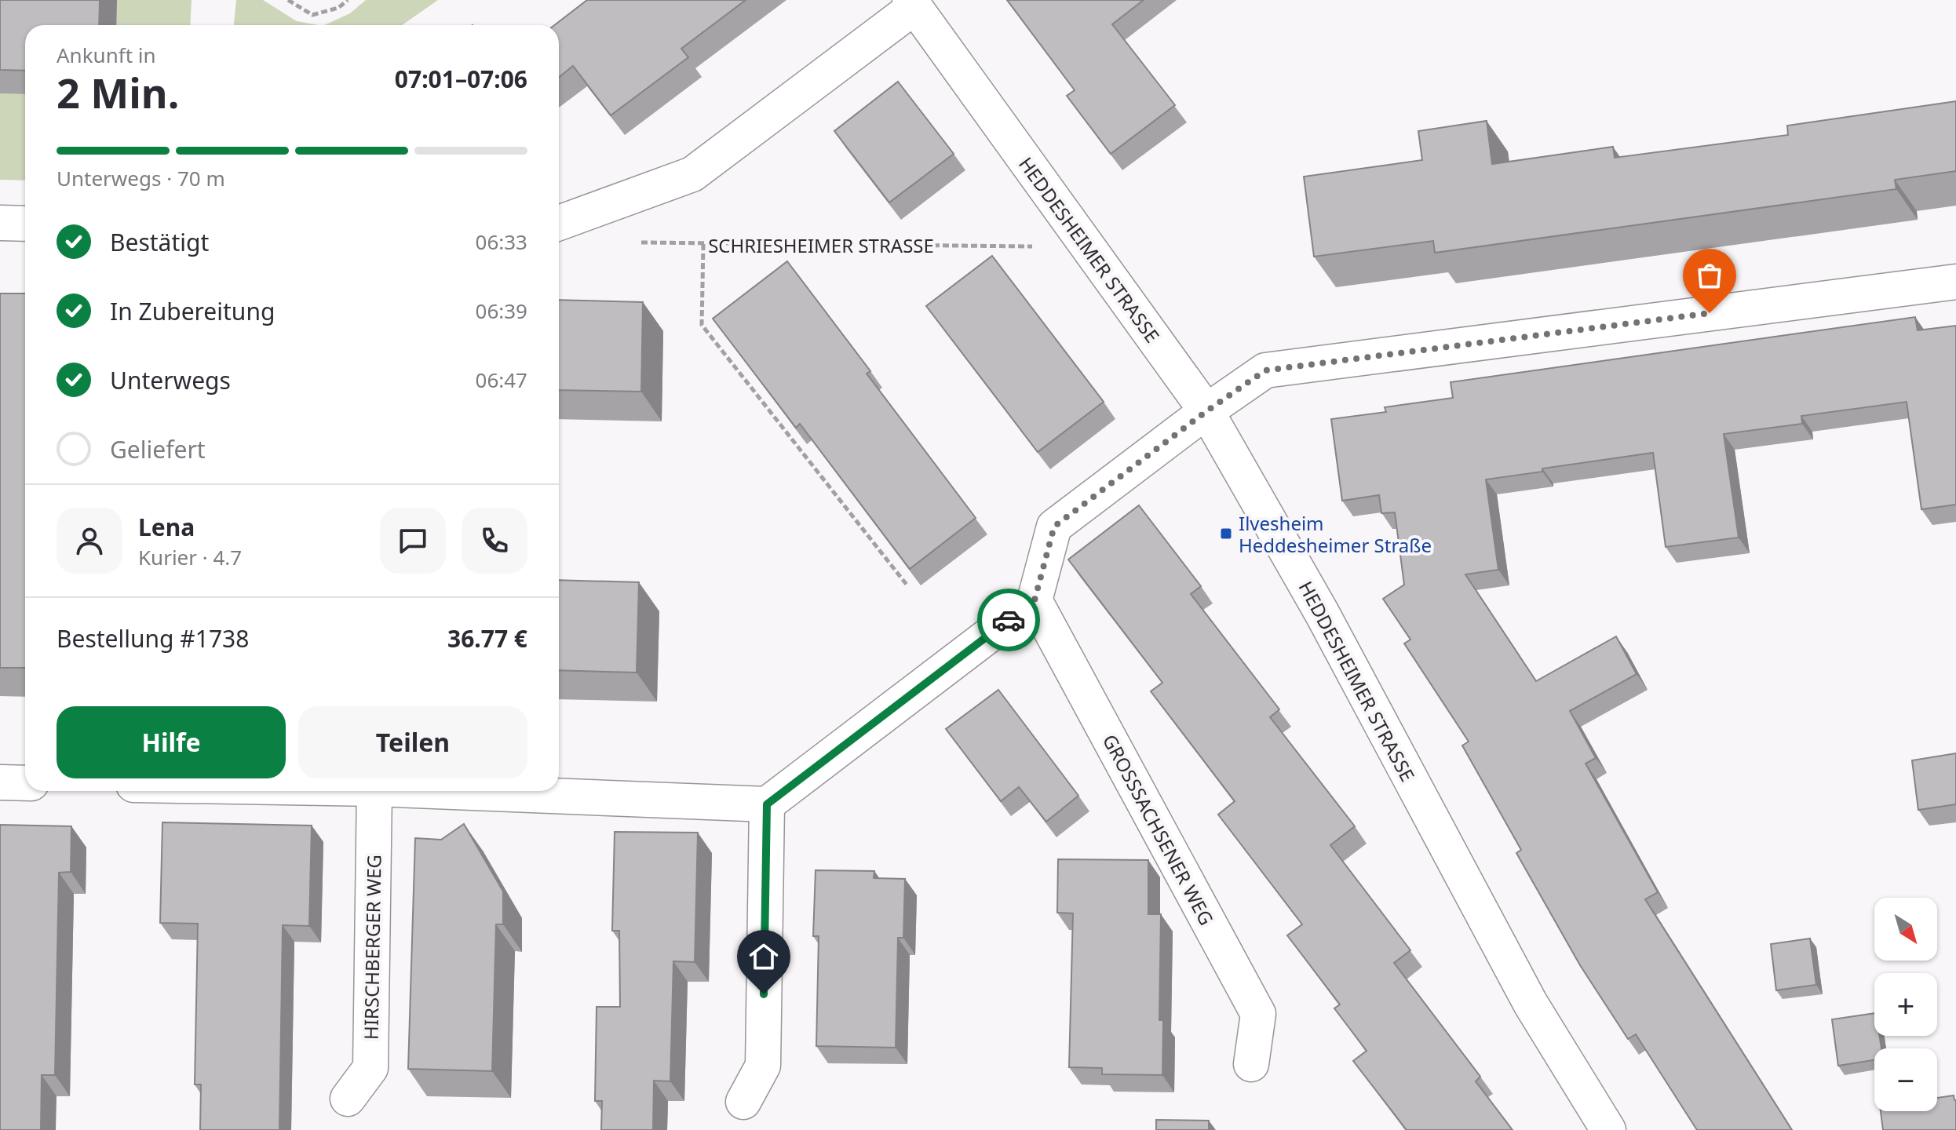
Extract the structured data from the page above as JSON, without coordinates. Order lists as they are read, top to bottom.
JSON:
{
  "streets": {
    "street": ["HEDDESHEIMER STRASSE", "GROSSSACHSENER WEG", "HIRSCHBERGER WEG"],
    "path": ["SCHRIESHEIMER STRASSE"]
  },
  "crossings": [
    ["SCHRIESHEIMER STRASSE", "HEDDESHEIMER STRASSE"]
  ],
  "places": {
    "transit": ["Ilvesheim Heddesheimer Straße"]
  },
  "north": "bottom right",
  "page": {
    "heading": ["2 Min.", "Ankunft in", "07:01–07:06"],
    "panel": [
      "Lena",
      "Kurier · 4.7",
      "Bestellung #1738",
      "36.77 €"
    ],
    "bar": "Unterwegs · 70 m",
    "list": [
      ["Bestätigt", "06:33"],
      ["In Zubereitung", "06:39"],
      ["Unterwegs", "06:47"],
      "Geliefert"
    ],
    "buttons": ["Hilfe", "Teilen"],
    "map_buttons": ["+", "−"]
  }
}
